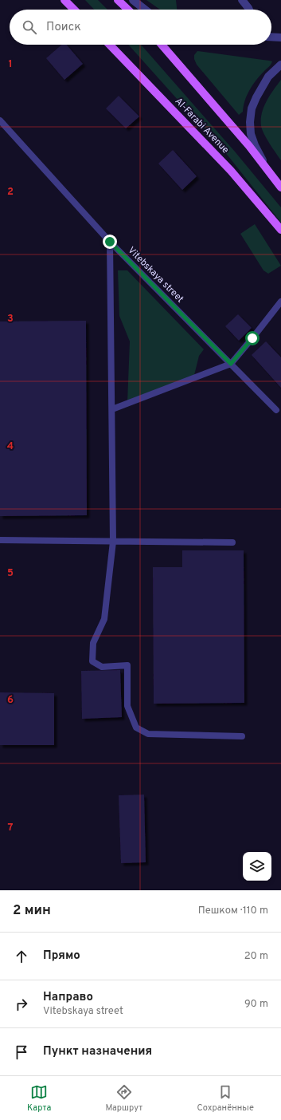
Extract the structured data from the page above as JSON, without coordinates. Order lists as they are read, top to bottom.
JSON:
{
  "streets": {
    "main road": ["Al-Farabi Avenue"],
    "lane": ["Vitebskaya street"]
  },
  "page": {
    "search": "Поиск",
    "heading": ["2 мин", "Пешком · 110 m"],
    "list": [
      ["Прямо", "20 m"],
      ["Направо", "Vitebskaya street", "90 m"],
      "Пункт назначения"
    ],
    "nav": ["Карта", "Маршрут", "Сохранённые"]
  },
  "grid": {
    "rows": [
      "1",
      "2",
      "3",
      "4",
      "5",
      "6",
      "7"
    ]
  }
}
